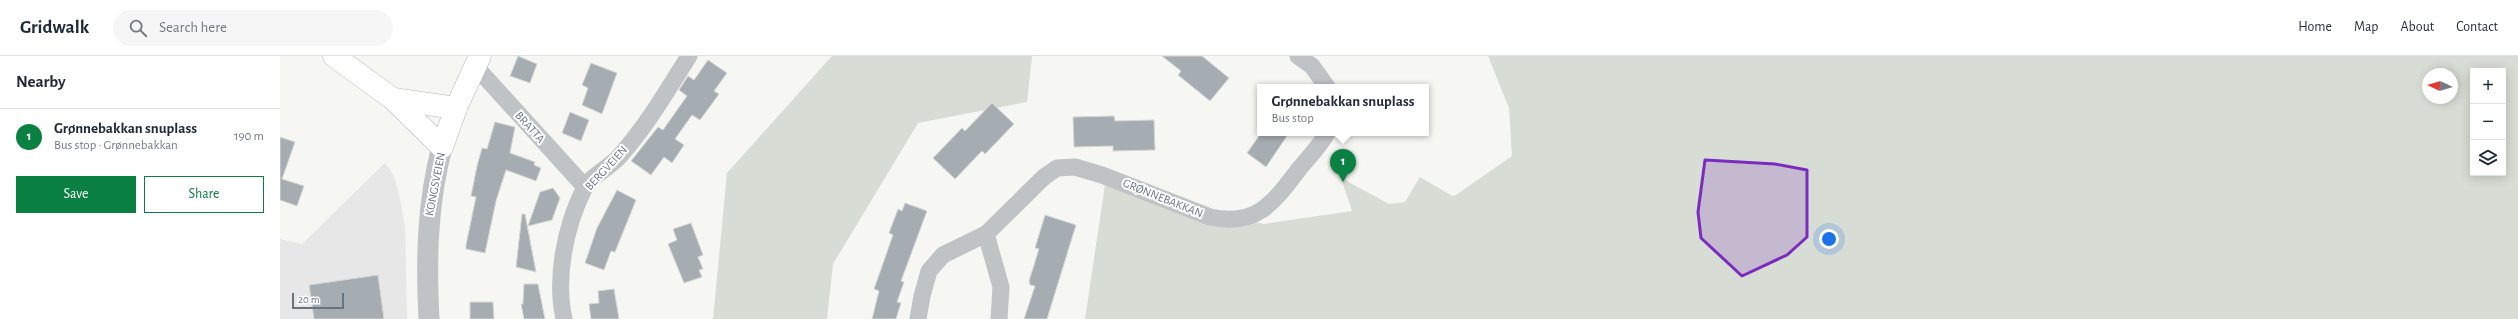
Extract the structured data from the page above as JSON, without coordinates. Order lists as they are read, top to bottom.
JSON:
{
  "streets": {
    "main road": ["KONGSVEIEN"],
    "street": ["BRATTA", "BERGVEIEN", "GRØNNEBAKKAN"]
  },
  "crossings": [
    ["BRATTA", "BERGVEIEN"],
    ["BRATTA", "KONGSVEIEN"]
  ],
  "scale_bar": "20 m",
  "north": "left",
  "page": {
    "header": "Gridwalk",
    "search": "Search here",
    "nav": [
      "Home",
      "Map",
      "About",
      "Contact"
    ],
    "heading": "Nearby",
    "map_buttons": ["+", "−"],
    "popup": ["Grønnebakkan snuplass", "Bus stop"],
    "list": [
      {
        "mark": "1",
        "name": "Grønnebakkan snuplass",
        "note": "Bus stop · Grønnebakkan",
        "value": "190 m"
      }
    ],
    "pins": "1",
    "buttons": ["Save", "Share"],
    "scale": "20 m"
  }
}
